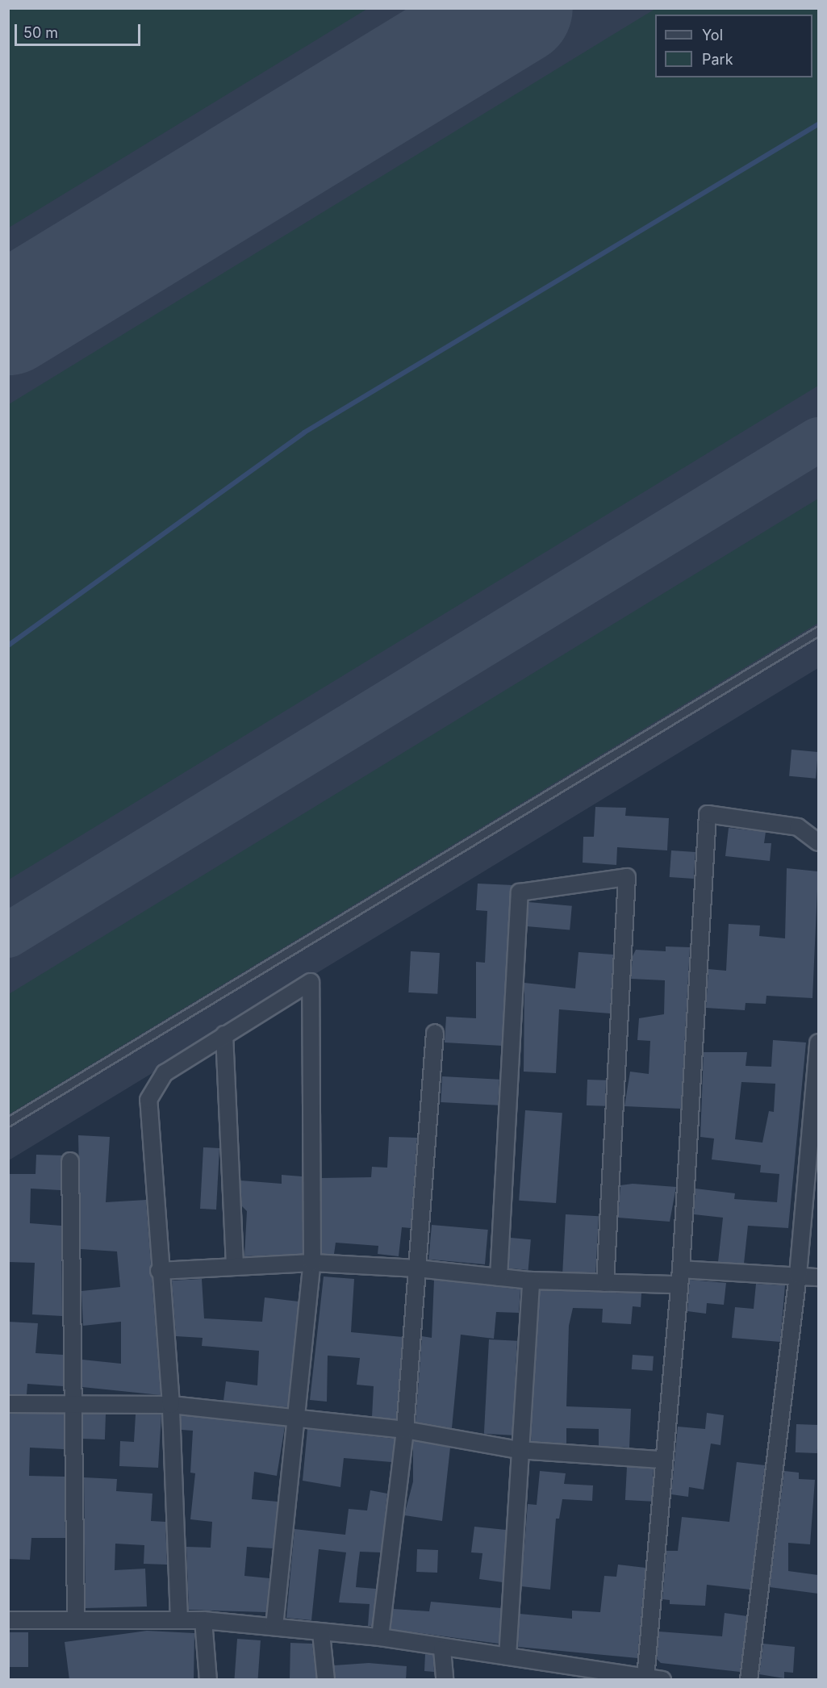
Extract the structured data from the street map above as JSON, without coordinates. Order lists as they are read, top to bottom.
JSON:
{
  "legend": ["Yol", "Park"],
  "scale_bar": "50 m"
}
